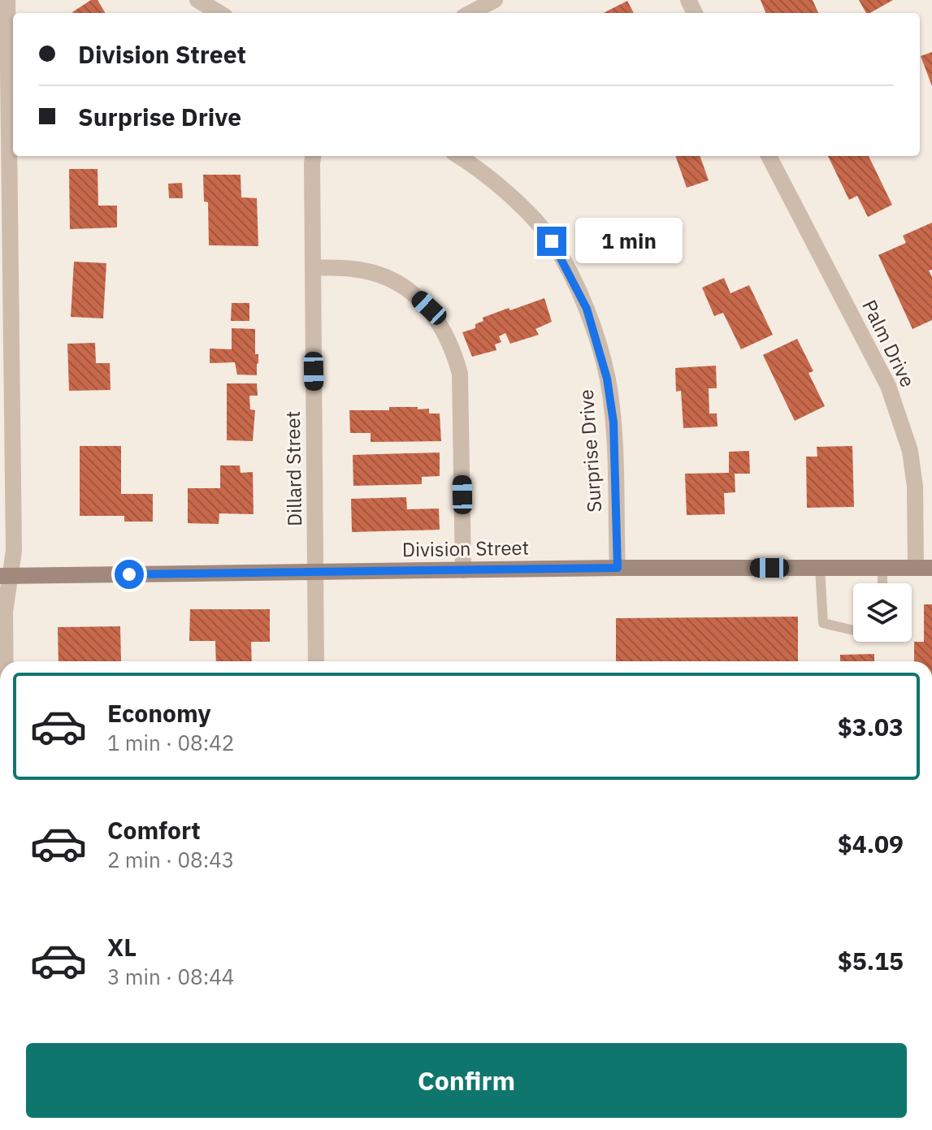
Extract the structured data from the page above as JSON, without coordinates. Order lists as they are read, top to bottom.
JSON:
{
  "streets": {
    "street": [
      "Palm Drive",
      "Surprise Drive",
      "Dillard Street",
      "Division Street"
    ]
  },
  "crossings": [
    ["Palm Drive", "Division Street"],
    ["Surprise Drive", "Division Street"],
    ["Dillard Street", "Division Street"]
  ],
  "page": {
    "banner": ["Division Street", "Surprise Drive"],
    "bubble": "1 min",
    "list": [
      {
        "name": "Economy",
        "note": "1 min · 08:42",
        "value": "$3.03"
      },
      {
        "name": "Comfort",
        "note": "2 min · 08:43",
        "value": "$4.09"
      },
      {
        "name": "XL",
        "note": "3 min · 08:44",
        "value": "$5.15"
      }
    ],
    "buttons": "Confirm"
  }
}
